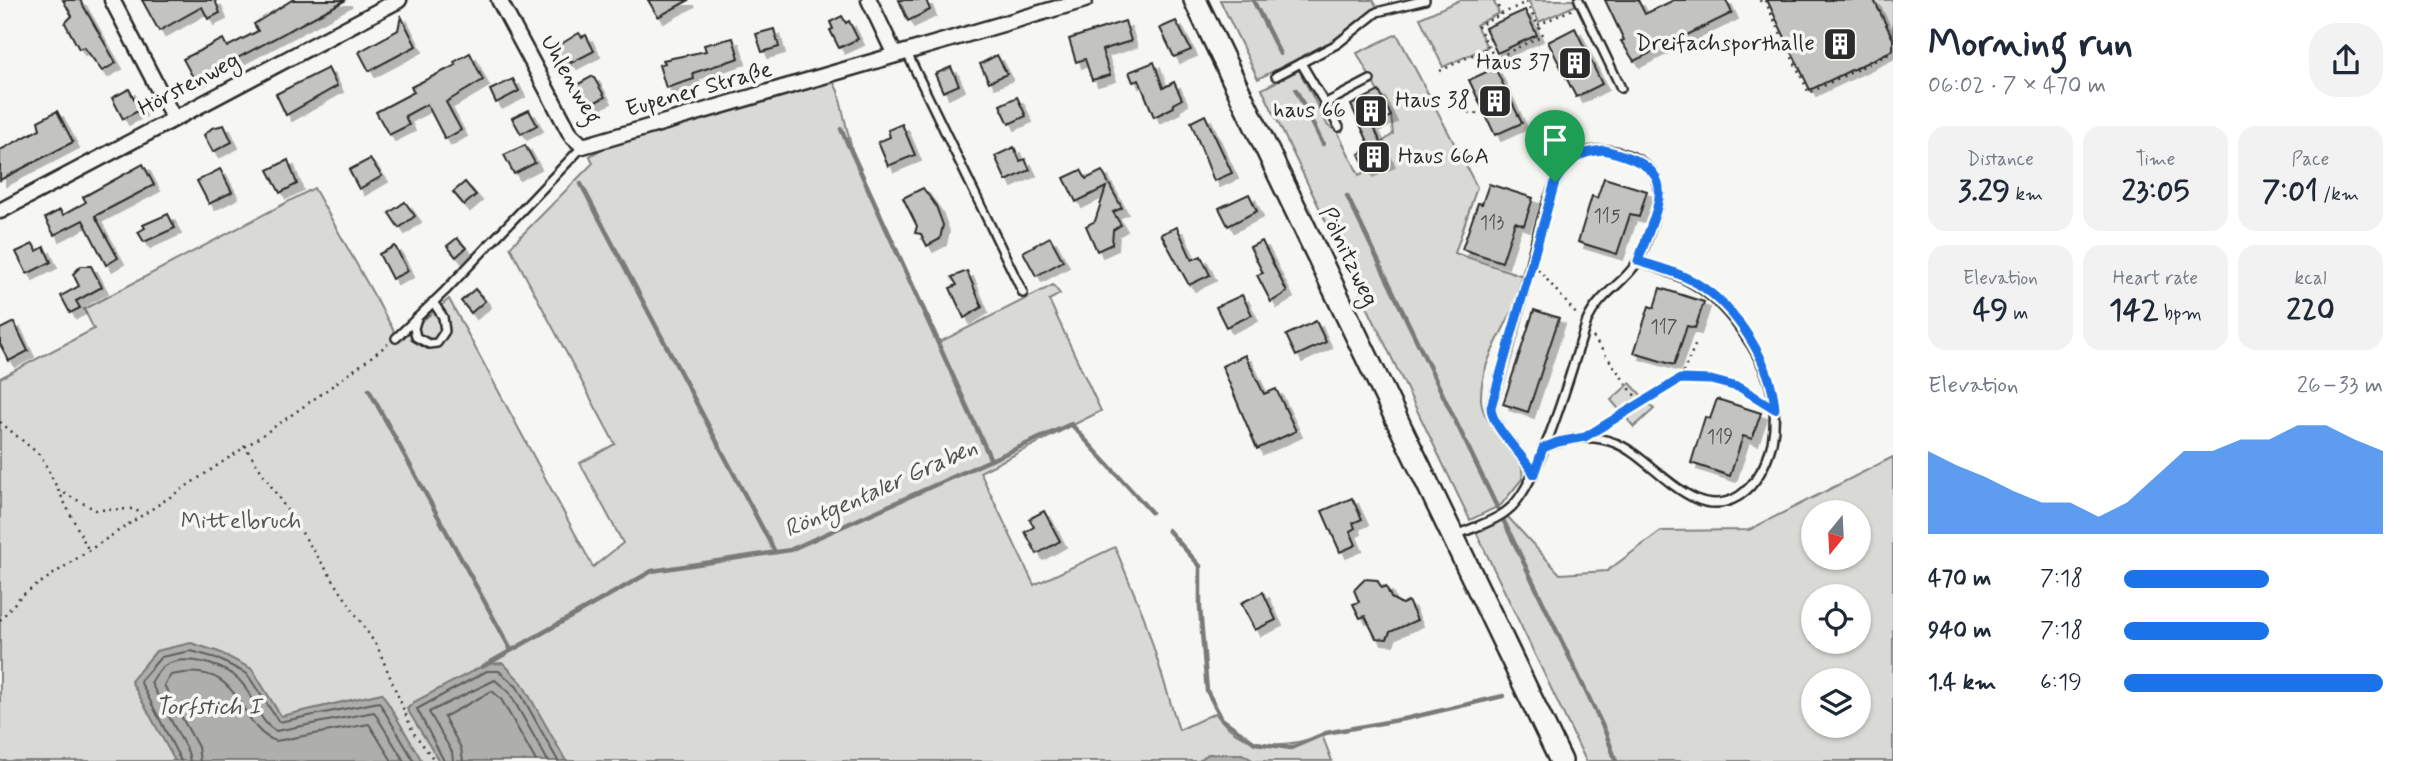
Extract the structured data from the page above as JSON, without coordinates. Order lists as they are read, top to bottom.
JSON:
{
  "streets": {
    "street": [
      "Uhlenweg",
      "Hörstenweg",
      "Eupener Straße",
      "Pölnitzweg"
    ]
  },
  "crossings": [
    ["Uhlenweg", "Eupener Straße"]
  ],
  "water": ["Röntgentaler Graben", "Torfstich I"],
  "parks": ["Mittelbruch"],
  "places": {
    "building": [
      "Dreifachsporthalle",
      "Haus 37",
      "Haus 38",
      "haus 66",
      "Haus 66A"
    ]
  },
  "house_numbers": [
    "115",
    "113",
    "117",
    "119"
  ],
  "north": "bottom",
  "page": {
    "heading": ["Morning run", "06:02 · 7 × 470 m"],
    "stats": [
      ["Distance", "3.29 km"],
      ["Time", "23:05"],
      ["Pace", "7:01 /km"],
      ["Elevation", "49 m"],
      ["Heart rate", "142 bpm"],
      ["kcal", "220"]
    ],
    "chart": ["Elevation", "26–33 m"],
    "list": [
      {
        "name": "470 m",
        "note": "7:18"
      },
      {
        "name": "940 m",
        "note": "7:18"
      },
      {
        "name": "1.4 km",
        "note": "6:19"
      }
    ]
  }
}
